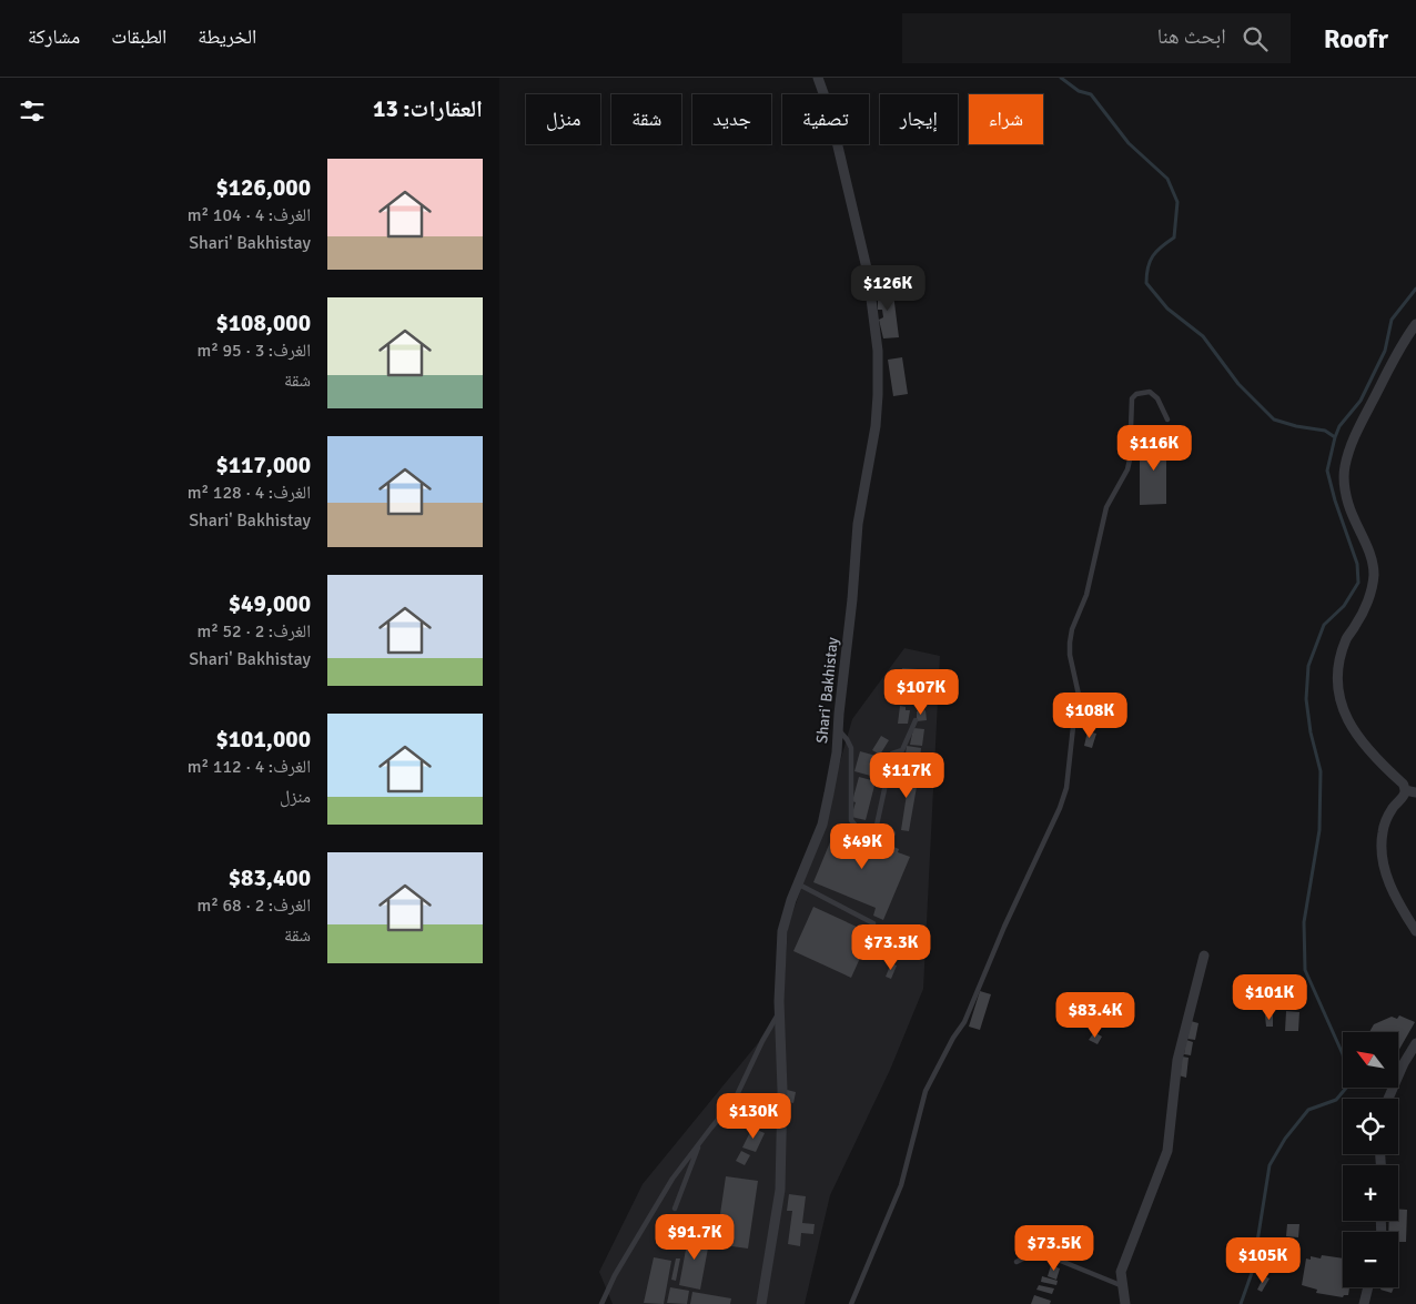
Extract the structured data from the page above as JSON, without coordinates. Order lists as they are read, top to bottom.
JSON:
{
  "streets": {
    "street": ["Shari' Bakhistay"]
  },
  "north": "top left",
  "page": {
    "header": "Roofr",
    "search": "ابحث هنا",
    "nav": ["الخريطة", "الطبقات", "مشاركة"],
    "heading": "العقارات: 13",
    "chip": [
      "شراء",
      "إيجار",
      "تصفية",
      "جديد",
      "شقة",
      "منزل"
    ],
    "list": [
      {
        "name": "$126,000",
        "note": "الغرف: 4 · 104 m² · Shari' Bakhistay"
      },
      {
        "name": "$108,000",
        "note": "الغرف: 3 · 95 m² · شقة"
      },
      {
        "name": "$117,000",
        "note": "الغرف: 4 · 128 m² · Shari' Bakhistay"
      },
      {
        "name": "$49,000",
        "note": "الغرف: 2 · 52 m² · Shari' Bakhistay"
      },
      {
        "name": "$101,000",
        "note": "الغرف: 4 · 112 m² · منزل"
      },
      {
        "name": "$83,400",
        "note": "الغرف: 2 · 68 m² · شقة"
      }
    ],
    "price": [
      "$126K",
      "$116K",
      "$107K",
      "$108K",
      "$117K",
      "$49K",
      "$73.3K",
      "$101K",
      "$83.4K",
      "$130K",
      "$91.7K",
      "$73.5K",
      "$105K"
    ],
    "map_buttons": ["+", "−"]
  }
}
